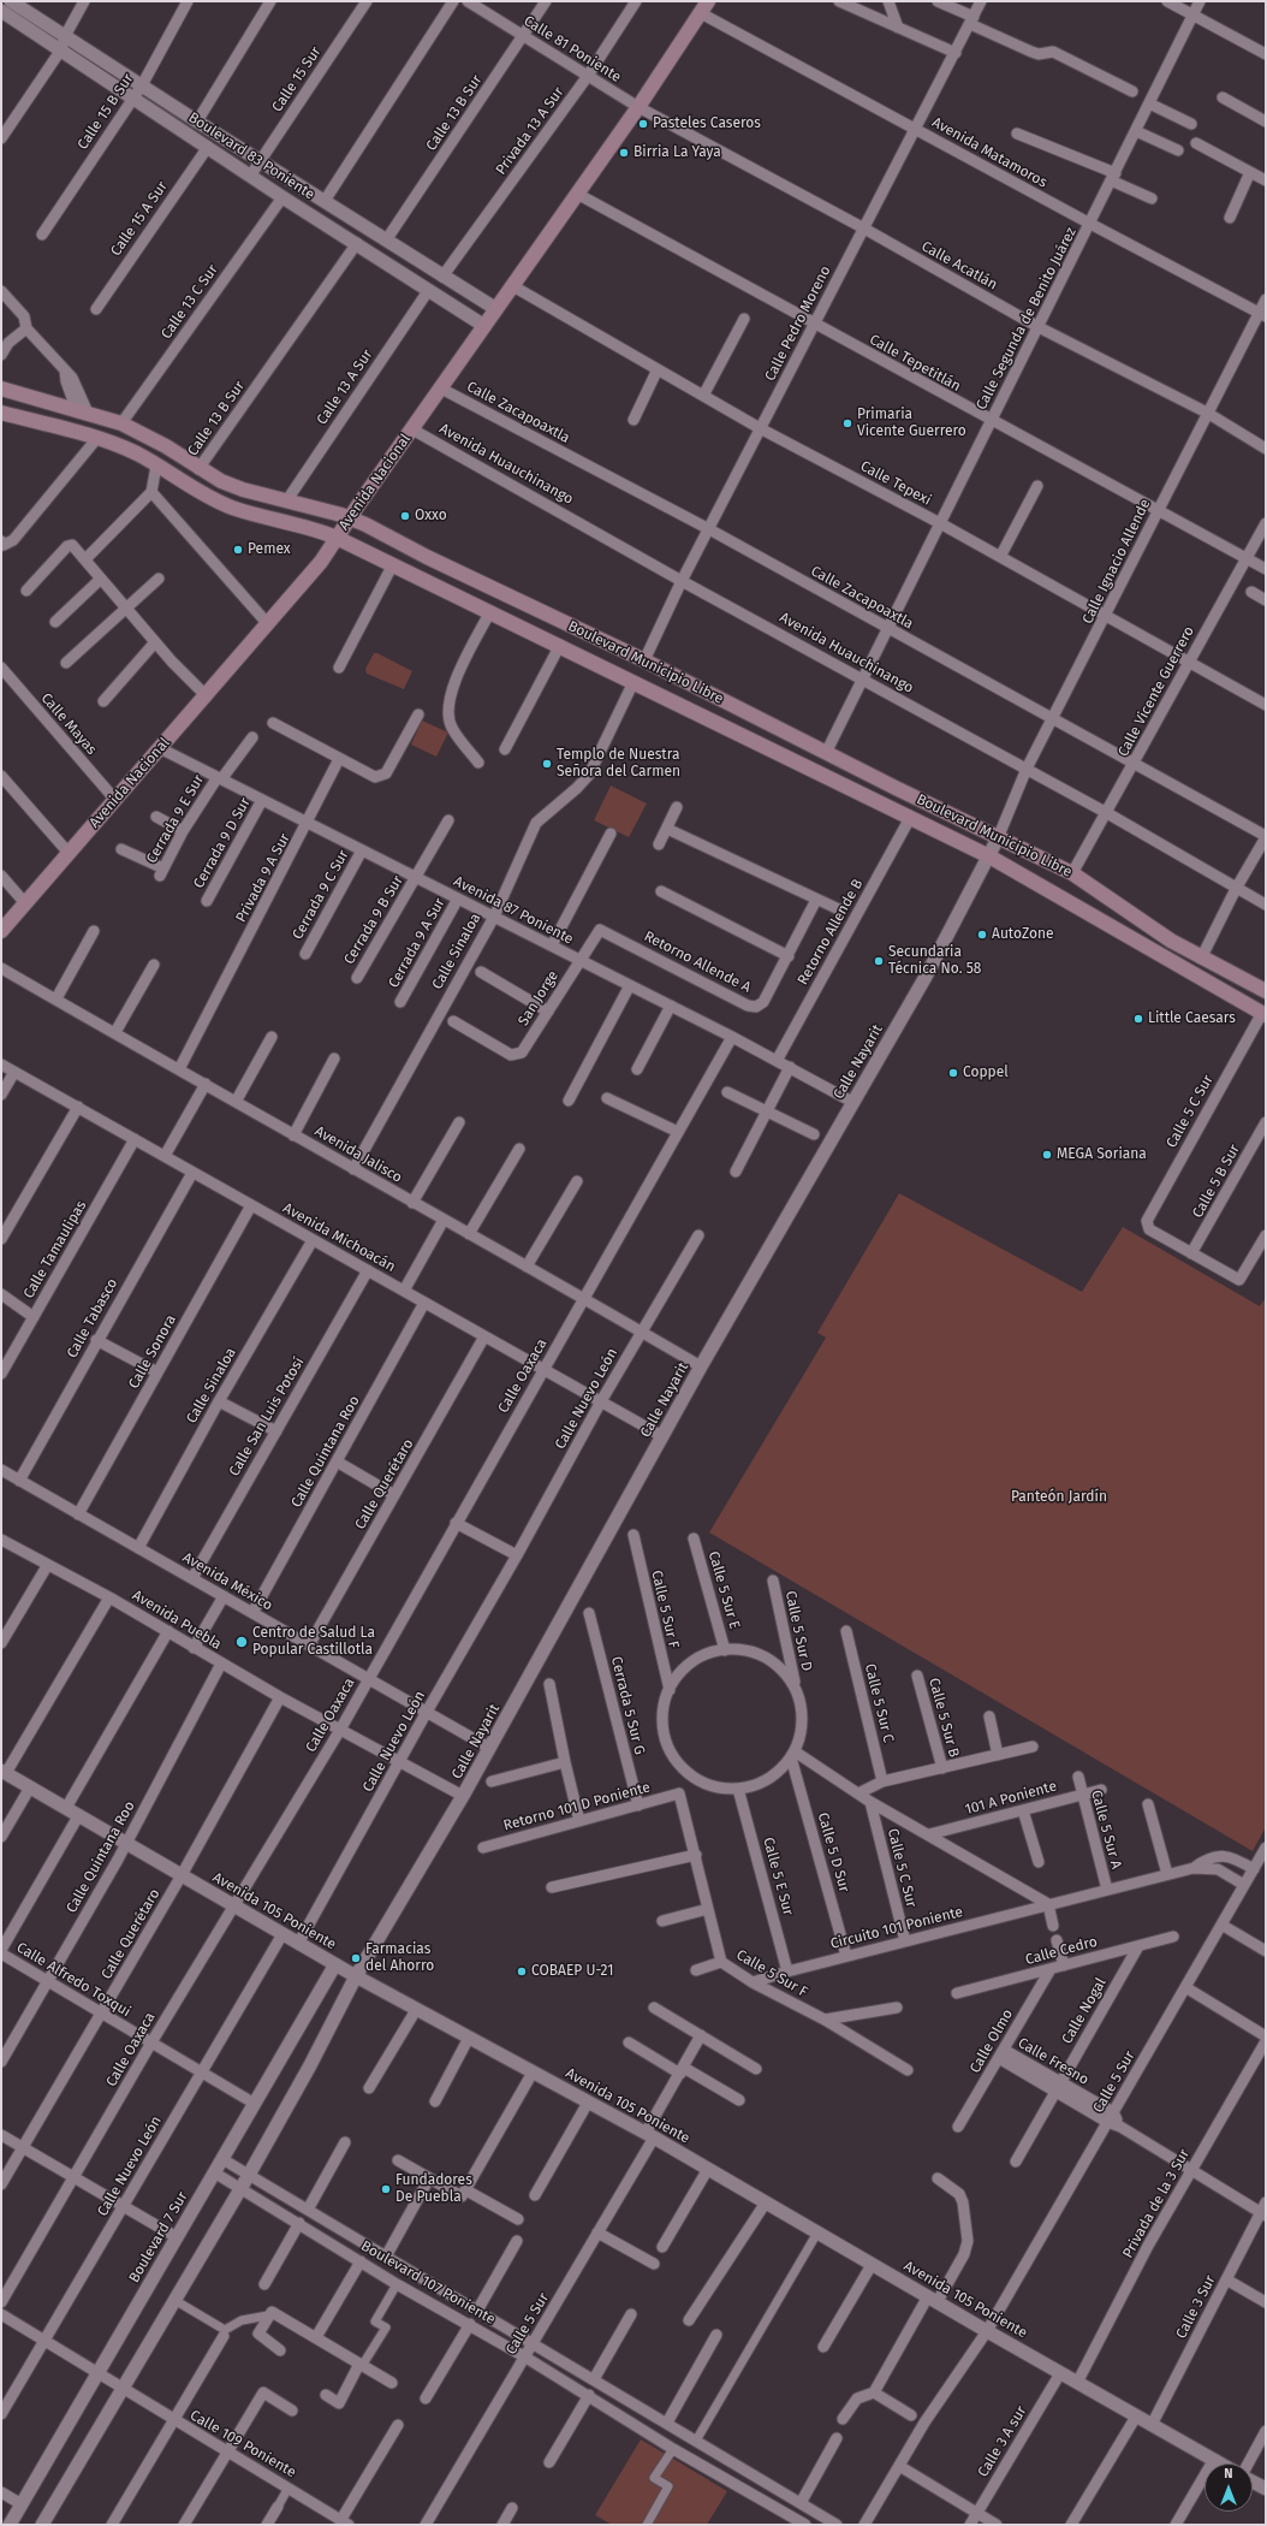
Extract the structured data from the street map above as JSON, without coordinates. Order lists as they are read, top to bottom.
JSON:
{
  "streets": {
    "main road": ["Avenida Nacional", "Boulevard Municipio Libre"],
    "street": [
      "Calle 81 Poniente",
      "Calle 15 Sur",
      "Calle 15 B Sur",
      "Calle 13 B Sur",
      "Privada 13 A Sur",
      "Avenida Matamoros",
      "Boulevard 83 Poniente",
      "Calle 15 A Sur",
      "Calle Acatlán",
      "Calle 13 C Sur",
      "Calle Segunda de Benito Juárez",
      "Calle Pedro Moreno",
      "Calle Tepetitlán",
      "Calle 13 A Sur",
      "Calle Zacapoaxtla",
      "Avenida Huauchinango",
      "Calle Tepexi",
      "Calle Ignacio Allende",
      "Calle Vicente Guerrero",
      "Calle Mayas",
      "Cerrada 9 E Sur",
      "Cerrada 9 D Sur",
      "Privada 9 A Sur",
      "Cerrada 9 C Sur",
      "Avenida 87 Poniente",
      "Cerrada 9 B Sur",
      "Retorno Allende B",
      "Cerrada 9 A Sur",
      "Calle Sinaloa",
      "Retorno Allende A",
      "San Jorge",
      "Calle Nayarit",
      "Calle 5 C Sur",
      "Avenida Jalisco",
      "Calle 5 B Sur",
      "Avenida Michoacán",
      "Calle Tamaulipas",
      "Calle Tabasco",
      "Calle Sonora",
      "Calle Oaxaca",
      "Calle Nuevo León",
      "Calle San Luis Potosí",
      "Calle Quintana Roo",
      "Calle Querétaro",
      "Avenida México",
      "Calle 5 Sur E",
      "Calle 5 Sur F",
      "Avenida Puebla",
      "Calle 5 Sur D",
      "Calle 5 Sur C",
      "Cerrada 5 Sur G",
      "Calle 5 Sur B",
      "101 A Poniente",
      "Retorno 101 D Poniente",
      "Calle 5 Sur A",
      "Calle 5 D Sur",
      "Calle 5 E Sur",
      "Avenida 105 Poniente",
      "Circuito 101 Poniente",
      "Calle Cedro",
      "Calle Alfredo Toxqui",
      "Calle Nogal",
      "Calle Olmo",
      "Calle Fresno",
      "Calle 5 Sur",
      "Privada de la 3 Sur",
      "Boulevard 7 Sur",
      "Boulevard 107 Poniente",
      "Calle 3 Sur",
      "Calle 3 A sur",
      "Calle 109 Poniente"
    ]
  },
  "crossings": [
    ["Calle 81 Poniente", "Calle 13 B Sur"],
    ["Calle 81 Poniente", "Privada 13 A Sur"],
    ["Calle 81 Poniente", "Calle Acatlán"],
    ["Calle 81 Poniente", "Avenida Nacional"],
    ["Calle 15 Sur", "Boulevard 83 Poniente"],
    ["Calle 15 B Sur", "Boulevard 83 Poniente"],
    ["Calle 13 B Sur", "Boulevard 83 Poniente"],
    ["Calle 13 B Sur", "Boulevard Municipio Libre"],
    ["Privada 13 A Sur", "Boulevard 83 Poniente"],
    ["Avenida Matamoros", "Calle Segunda de Benito Juárez"],
    ["Avenida Matamoros", "Calle Pedro Moreno"],
    ["Avenida Matamoros", "Avenida Nacional"],
    ["Avenida Matamoros", "Calle Ignacio Allende"],
    ["Boulevard 83 Poniente", "Calle 15 A Sur"],
    ["Boulevard 83 Poniente", "Calle 13 C Sur"],
    ["Boulevard 83 Poniente", "Calle 13 A Sur"],
    ["Boulevard 83 Poniente", "Avenida Nacional"],
    ["Calle Acatlán", "Calle Segunda de Benito Juárez"],
    ["Calle Acatlán", "Calle Pedro Moreno"],
    ["Calle Acatlán", "Avenida Nacional"],
    ["Calle Acatlán", "Calle Ignacio Allende"],
    ["Calle 13 C Sur", "Boulevard Municipio Libre"],
    ["Calle Segunda de Benito Juárez", "Calle Tepetitlán"],
    ["Calle Segunda de Benito Juárez", "Calle Zacapoaxtla"],
    ["Calle Segunda de Benito Juárez", "Avenida Huauchinango"],
    ["Calle Segunda de Benito Juárez", "Calle Tepexi"],
    ["Calle Segunda de Benito Juárez", "Boulevard Municipio Libre"],
    ["Calle Pedro Moreno", "Calle Tepetitlán"],
    ["Calle Pedro Moreno", "Calle Zacapoaxtla"],
    ["Calle Pedro Moreno", "Avenida Huauchinango"],
    ["Calle Pedro Moreno", "Calle Tepexi"],
    ["Calle Pedro Moreno", "Boulevard Municipio Libre"],
    ["Calle Tepetitlán", "Avenida Nacional"],
    ["Calle Tepetitlán", "Calle Ignacio Allende"],
    ["Calle Tepetitlán", "Calle Vicente Guerrero"],
    ["Calle 13 A Sur", "Boulevard Municipio Libre"],
    ["Calle Zacapoaxtla", "Avenida Nacional"],
    ["Calle Zacapoaxtla", "Calle Ignacio Allende"],
    ["Calle Zacapoaxtla", "Calle Vicente Guerrero"],
    ["Avenida Huauchinango", "Avenida Nacional"],
    ["Avenida Huauchinango", "Calle Ignacio Allende"],
    ["Avenida Huauchinango", "Calle Vicente Guerrero"],
    ["Avenida Nacional", "Calle Tepexi"],
    ["Avenida Nacional", "Boulevard Municipio Libre"],
    ["Avenida Nacional", "Calle Mayas"],
    ["Avenida Nacional", "Avenida 87 Poniente"],
    ["Calle Tepexi", "Calle Ignacio Allende"],
    ["Calle Tepexi", "Calle Vicente Guerrero"],
    ["Calle Ignacio Allende", "Boulevard Municipio Libre"],
    ["Calle Ignacio Allende", "Calle Nayarit"],
    ["Boulevard Municipio Libre", "Calle Vicente Guerrero"],
    ["Boulevard Municipio Libre", "Retorno Allende B"],
    ["Boulevard Municipio Libre", "Calle Sinaloa"],
    ["Boulevard Municipio Libre", "Calle Nayarit"],
    ["Boulevard Municipio Libre", "Calle 5 C Sur"],
    ["Cerrada 9 E Sur", "Avenida 87 Poniente"],
    ["Cerrada 9 D Sur", "Avenida 87 Poniente"],
    ["Privada 9 A Sur", "Avenida 87 Poniente"],
    ["Privada 9 A Sur", "Avenida Jalisco"],
    ["Cerrada 9 C Sur", "Avenida 87 Poniente"],
    ["Avenida 87 Poniente", "Cerrada 9 B Sur"],
    ["Avenida 87 Poniente", "Retorno Allende B"],
    ["Avenida 87 Poniente", "Cerrada 9 A Sur"],
    ["Avenida 87 Poniente", "Calle Sinaloa"],
    ["Avenida 87 Poniente", "Retorno Allende A"],
    ["Avenida 87 Poniente", "San Jorge"],
    ["Avenida 87 Poniente", "Calle Nayarit"],
    ["Avenida 87 Poniente", "Calle Oaxaca"],
    ["Calle Sinaloa", "Avenida Jalisco"],
    ["Calle Sinaloa", "Avenida Michoacán"],
    ["Calle Sinaloa", "Avenida México"],
    ["Retorno Allende A", "San Jorge"],
    ["Calle Nayarit", "Avenida Jalisco"],
    ["Calle Nayarit", "Avenida Michoacán"],
    ["Calle Nayarit", "Avenida México"],
    ["Calle Nayarit", "Avenida Puebla"],
    ["Calle Nayarit", "Avenida 105 Poniente"],
    ["Calle 5 C Sur", "Calle 5 B Sur"],
    ["Calle 5 C Sur", "Circuito 101 Poniente"],
    ["Avenida Jalisco", "Calle Oaxaca"],
    ["Avenida Jalisco", "Calle Nuevo León"],
    ["Avenida Michoacán", "Calle Tamaulipas"],
    ["Avenida Michoacán", "Calle Tabasco"],
    ["Avenida Michoacán", "Calle Sonora"],
    ["Avenida Michoacán", "Calle Oaxaca"],
    ["Avenida Michoacán", "Calle Nuevo León"],
    ["Avenida Michoacán", "Calle San Luis Potosí"],
    ["Avenida Michoacán", "Calle Quintana Roo"],
    ["Avenida Michoacán", "Calle Querétaro"],
    ["Calle Tabasco", "Avenida México"],
    ["Calle Sonora", "Avenida México"],
    ["Calle Oaxaca", "Avenida México"],
    ["Calle Oaxaca", "Avenida Puebla"],
    ["Calle Oaxaca", "Avenida 105 Poniente"],
    ["Calle Oaxaca", "Calle Alfredo Toxqui"],
    ["Calle Nuevo León", "Avenida México"],
    ["Calle Nuevo León", "Avenida Puebla"],
    ["Calle Nuevo León", "Avenida 105 Poniente"],
    ["Calle Nuevo León", "Calle Alfredo Toxqui"],
    ["Calle Nuevo León", "Calle 109 Poniente"],
    ["Calle San Luis Potosí", "Avenida México"],
    ["Calle Quintana Roo", "Avenida México"],
    ["Calle Quintana Roo", "Avenida Puebla"],
    ["Calle Quintana Roo", "Avenida 105 Poniente"],
    ["Calle Quintana Roo", "Calle Alfredo Toxqui"],
    ["Calle Querétaro", "Avenida México"],
    ["Calle Querétaro", "Avenida Puebla"],
    ["Calle Querétaro", "Avenida 105 Poniente"],
    ["Calle Querétaro", "Calle Alfredo Toxqui"],
    ["Calle 5 Sur E", "Calle 5 Sur F"],
    ["Calle 5 Sur E", "Calle 5 Sur D"],
    ["Calle 5 Sur E", "Calle 5 D Sur"],
    ["Calle 5 Sur E", "Calle 5 E Sur"],
    ["Calle 5 Sur F", "Calle 5 Sur D"],
    ["Calle 5 Sur F", "Retorno 101 D Poniente"],
    ["Calle 5 Sur F", "Calle 5 D Sur"],
    ["Calle 5 Sur F", "Calle 5 E Sur"],
    ["Calle 5 Sur F", "Circuito 101 Poniente"],
    ["Calle 5 Sur D", "Calle 5 D Sur"],
    ["Calle 5 Sur D", "Calle 5 E Sur"],
    ["Cerrada 5 Sur G", "Retorno 101 D Poniente"],
    ["101 A Poniente", "Calle 5 Sur A"],
    ["Calle 5 Sur A", "Circuito 101 Poniente"],
    ["Calle 5 D Sur", "Calle 5 E Sur"],
    ["Calle 5 D Sur", "Circuito 101 Poniente"],
    ["Calle 5 E Sur", "Circuito 101 Poniente"],
    ["Avenida 105 Poniente", "Calle 5 Sur"],
    ["Avenida 105 Poniente", "Privada de la 3 Sur"],
    ["Avenida 105 Poniente", "Boulevard 7 Sur"],
    ["Avenida 105 Poniente", "Calle 3 Sur"],
    ["Avenida 105 Poniente", "Calle 3 A sur"],
    ["Circuito 101 Poniente", "Calle 5 Sur"],
    ["Calle Cedro", "Calle Nogal"],
    ["Calle Cedro", "Calle Olmo"],
    ["Calle Alfredo Toxqui", "Boulevard 7 Sur"],
    ["Calle Nogal", "Calle Fresno"],
    ["Calle Olmo", "Calle Fresno"],
    ["Calle Fresno", "Calle 5 Sur"],
    ["Calle 5 Sur", "Boulevard 107 Poniente"],
    ["Boulevard 7 Sur", "Boulevard 107 Poniente"],
    ["Boulevard 7 Sur", "Calle 109 Poniente"]
  ],
  "parks": ["Panteón Jardín"],
  "places": [
    "Pasteles Caseros",
    "Birria La Yaya",
    "Primaria Vicente Guerrero",
    "Oxxo",
    "Pemex",
    "Templo de Nuestra Señora del Carmen",
    "AutoZone",
    "Secundaria Técnica No. 58",
    "Little Caesars",
    "Coppel",
    "MEGA Soriana",
    "Centro de Salud La Popular Castillotla",
    "Farmacias del Ahorro",
    "COBAEP U-21",
    "Fundadores De Puebla"
  ],
  "north": "top"
}
